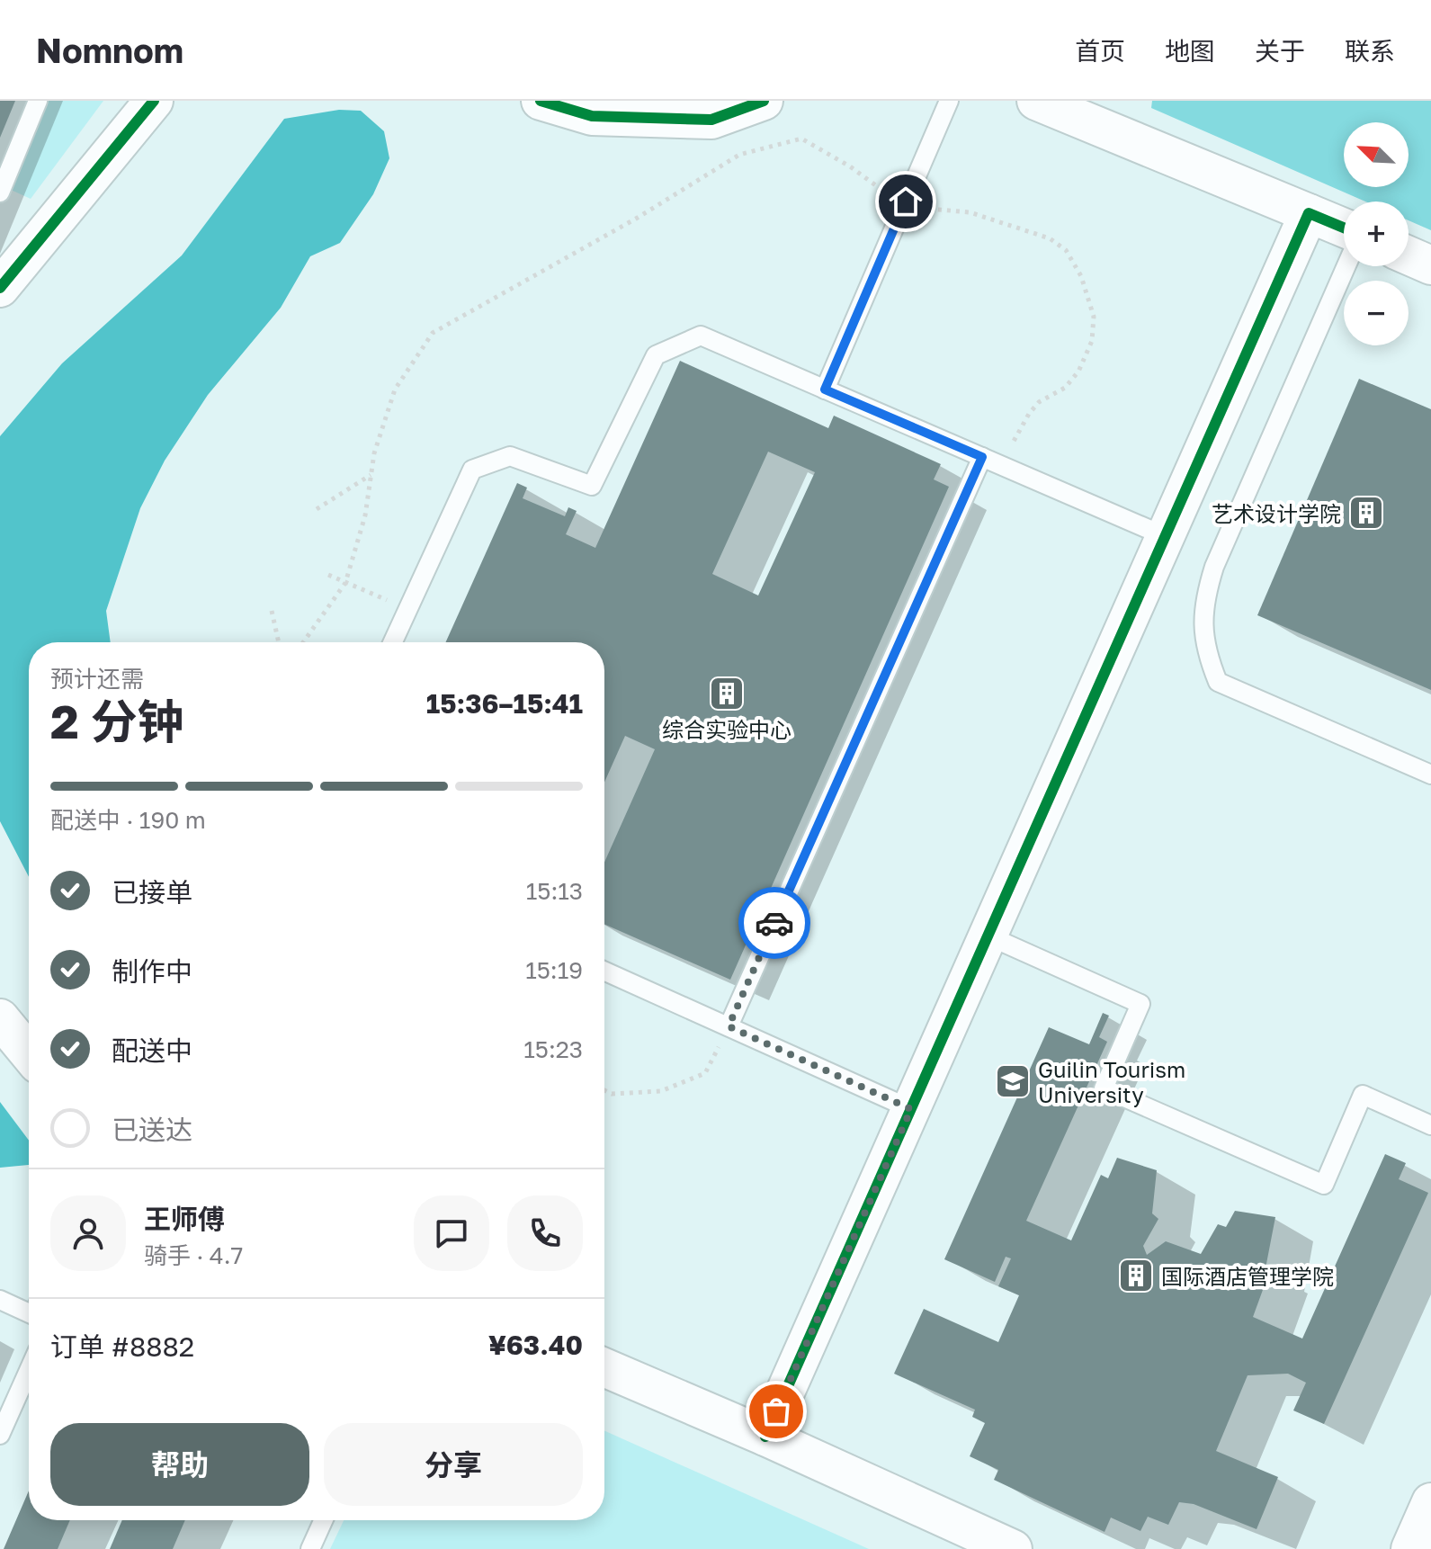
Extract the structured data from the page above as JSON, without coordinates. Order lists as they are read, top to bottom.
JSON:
{
  "places": {
    "building": ["艺术设计学院", "综合实验中心", "国际酒店管理学院"],
    "school or university": ["Guilin Tourism University"]
  },
  "north": "top left",
  "page": {
    "header": "Nomnom",
    "nav": [
      "首页",
      "地图",
      "关于",
      "联系"
    ],
    "map_buttons": ["+", "−"],
    "heading": ["2 分钟", "预计还需", "15:36–15:41"],
    "panel": [
      "王师傅",
      "骑手 · 4.7",
      "订单 #8882",
      "¥63.40"
    ],
    "bar": "配送中 · 190 m",
    "list": [
      ["已接单", "15:13"],
      ["制作中", "15:19"],
      ["配送中", "15:23"],
      "已送达"
    ],
    "buttons": ["帮助", "分享"]
  }
}
